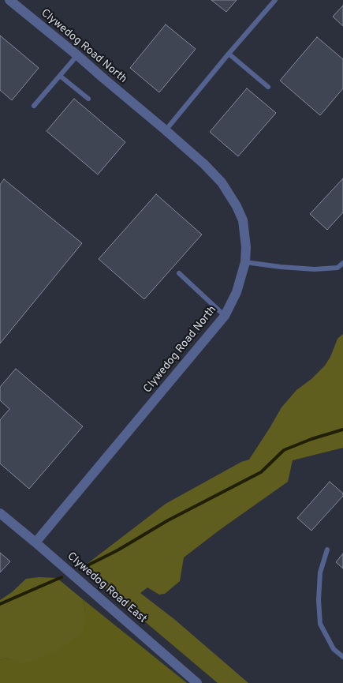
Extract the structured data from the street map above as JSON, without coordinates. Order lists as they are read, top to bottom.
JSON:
{
  "streets": {
    "street": ["Clywedog Road North", "Clywedog Road East"]
  },
  "crossings": [
    ["Clywedog Road North", "Clywedog Road East"]
  ]
}
